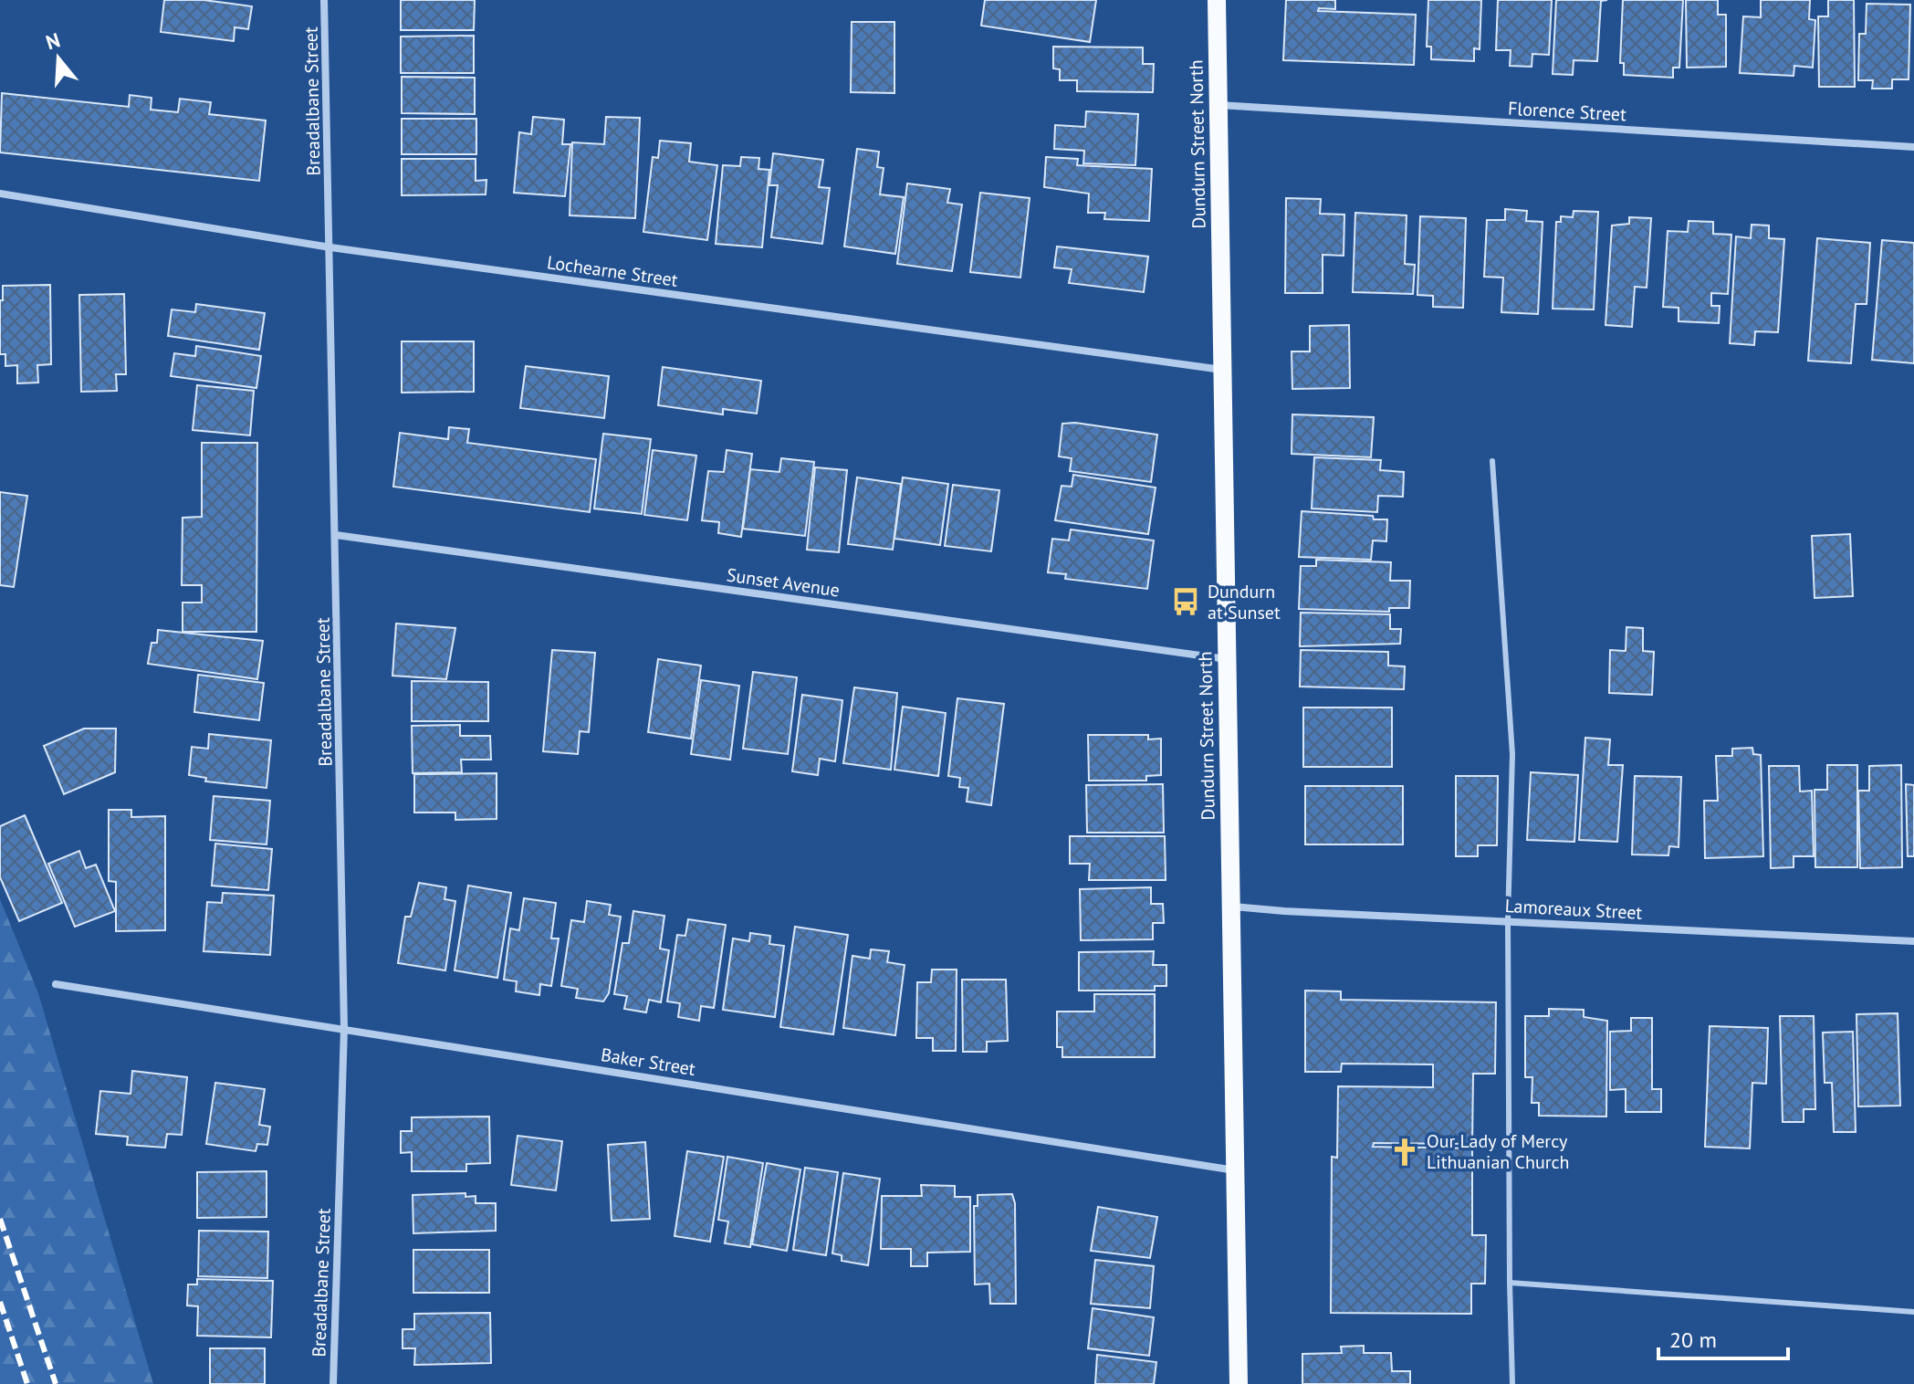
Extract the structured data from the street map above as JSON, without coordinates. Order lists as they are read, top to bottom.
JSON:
{
  "streets": {
    "main road": ["Dundurn Street North"],
    "street": [
      "Breadalbane Street",
      "Florence Street",
      "Lochearne Street",
      "Sunset Avenue",
      "Lamoreaux Street",
      "Baker Street"
    ]
  },
  "crossings": [
    ["Breadalbane Street", "Lochearne Street"],
    ["Breadalbane Street", "Sunset Avenue"],
    ["Breadalbane Street", "Baker Street"],
    ["Florence Street", "Dundurn Street North"],
    ["Dundurn Street North", "Lochearne Street"],
    ["Dundurn Street North", "Sunset Avenue"],
    ["Dundurn Street North", "Lamoreaux Street"],
    ["Dundurn Street North", "Baker Street"]
  ],
  "places": {
    "bus stop": ["Dundurn at Sunset"],
    "church": ["Our Lady of Mercy Lithuanian Church"]
  },
  "scale_bar": "20 m",
  "north": "top"
}
